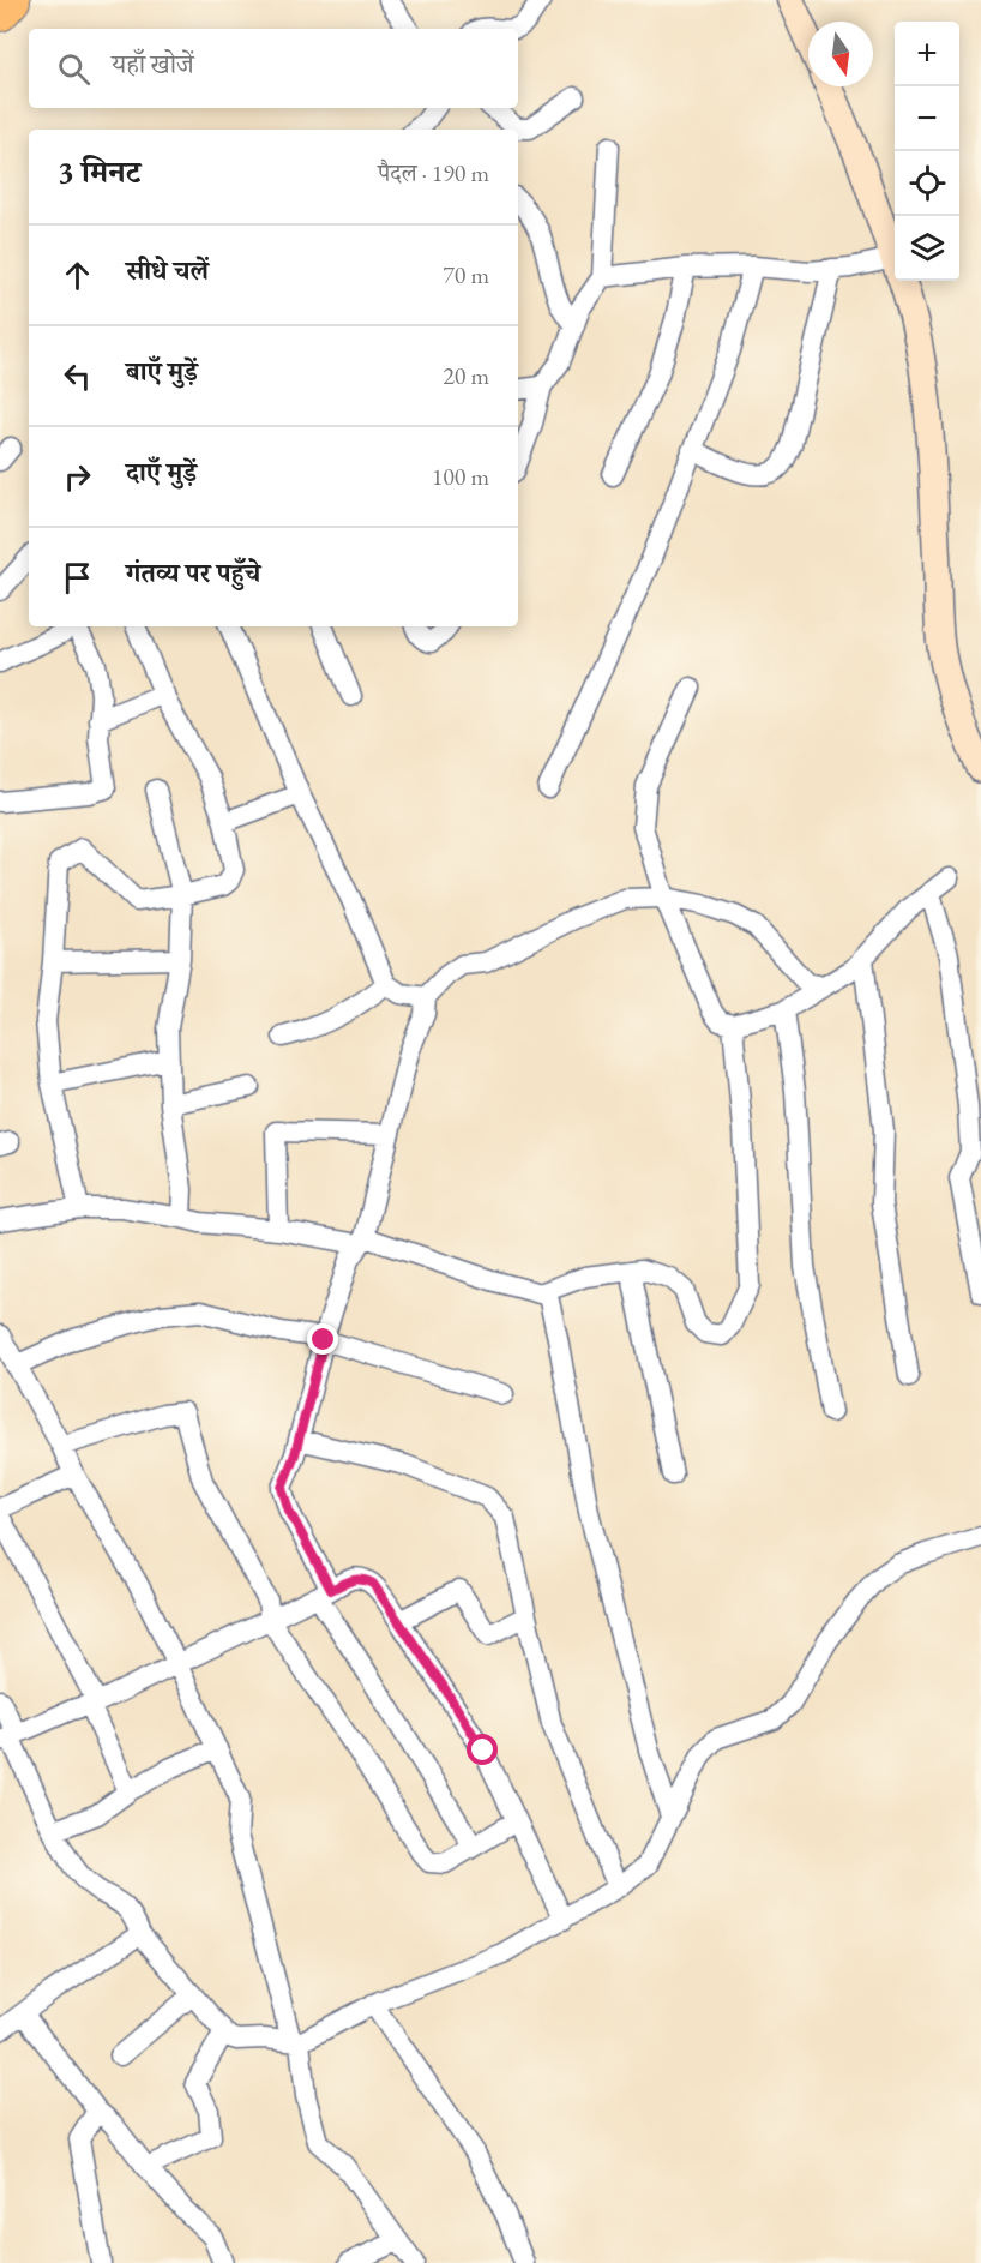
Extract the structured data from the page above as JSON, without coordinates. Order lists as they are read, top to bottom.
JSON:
{
  "north": "bottom",
  "page": {
    "map_buttons": ["+", "−"],
    "search": "यहाँ खोजें",
    "heading": ["3 मिनट", "पैदल · 190 m"],
    "list": [
      ["सीधे चलें", "70 m"],
      ["बाएँ मुड़ें", "20 m"],
      ["दाएँ मुड़ें", "100 m"],
      "गंतव्य पर पहुँचे"
    ]
  }
}
